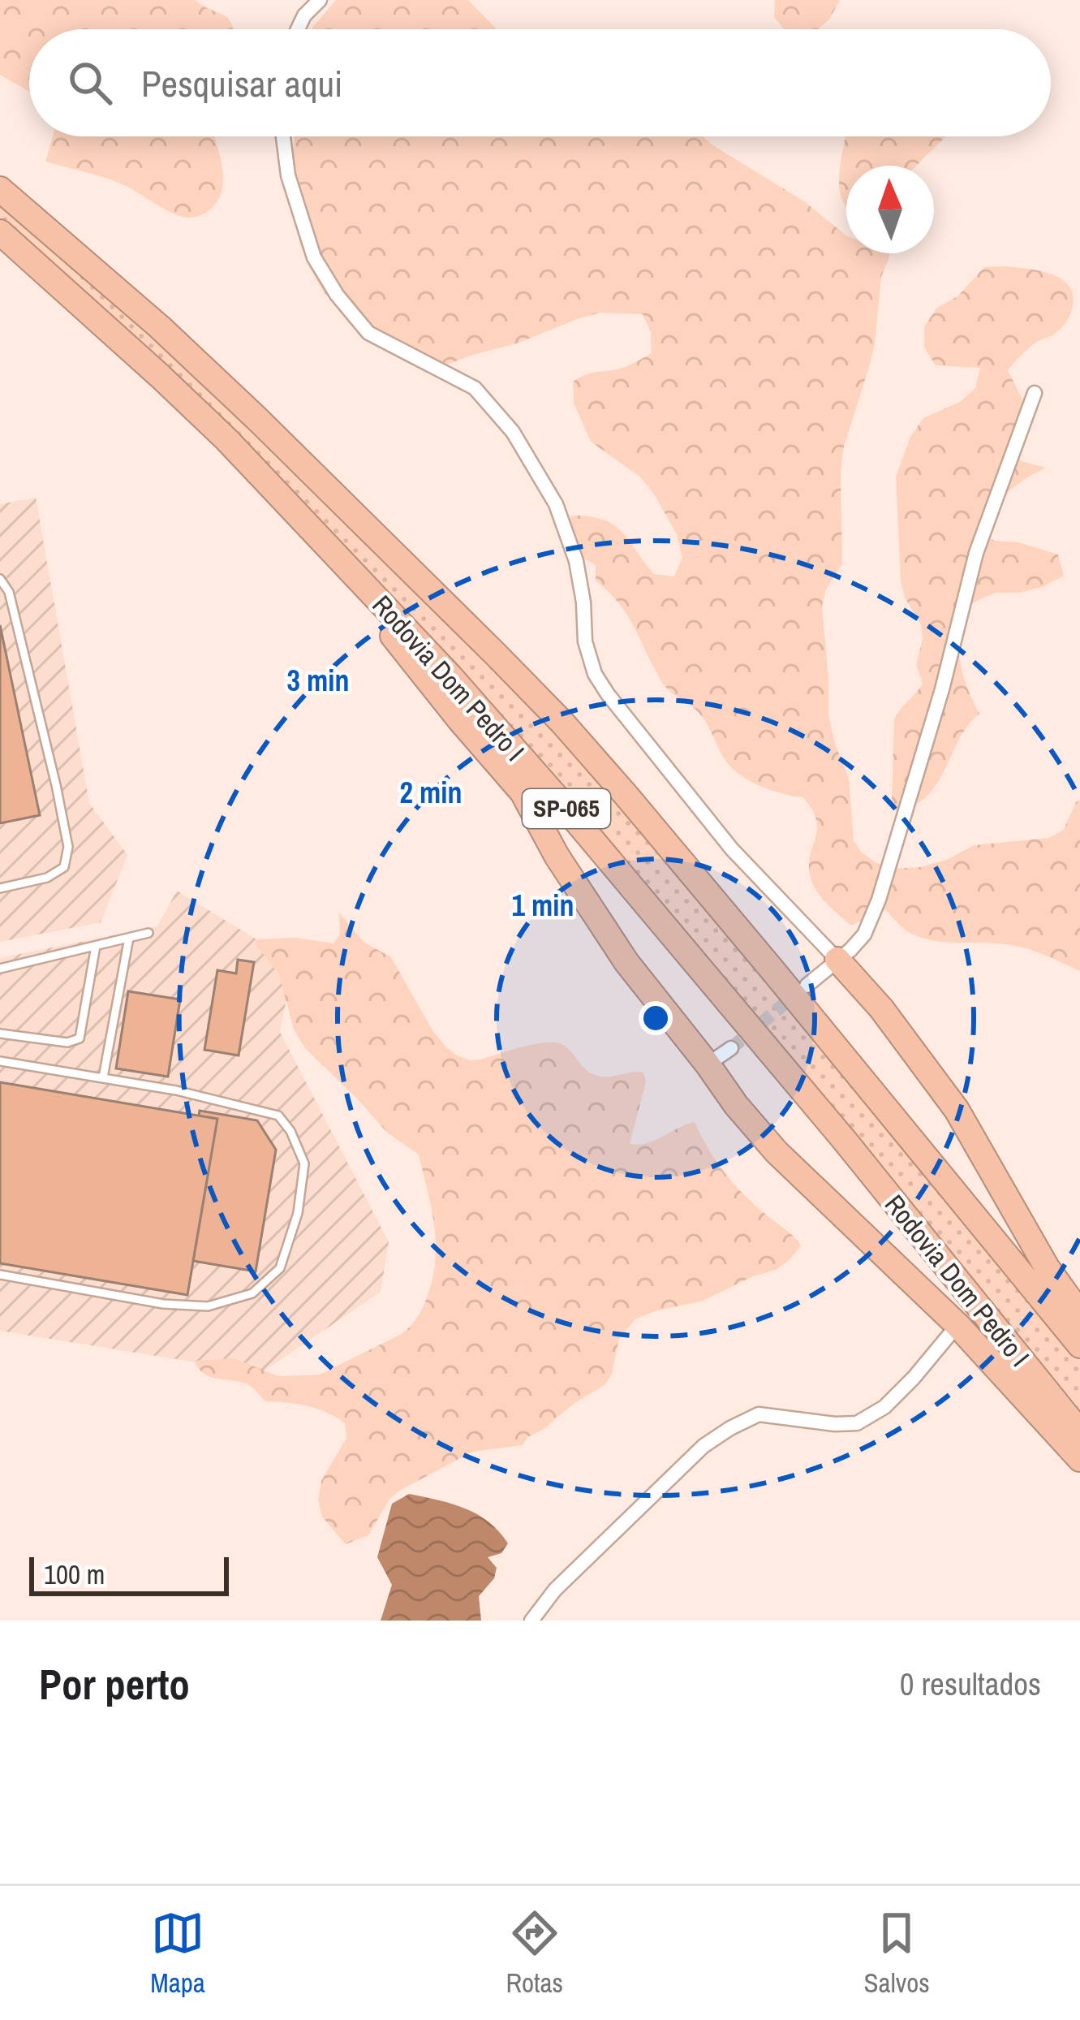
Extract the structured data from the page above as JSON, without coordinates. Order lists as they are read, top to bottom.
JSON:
{
  "streets": {
    "highway": ["Rodovia Dom Pedro I", "SP-065"]
  },
  "scale_bar": "100 m",
  "north": "top",
  "page": {
    "search": "Pesquisar aqui",
    "scale": "100 m",
    "heading": ["Por perto", "0 resultados"],
    "nav": ["Mapa", "Rotas", "Salvos"]
  },
  "rings": ["3 min", "2 min", "1 min"]
}
